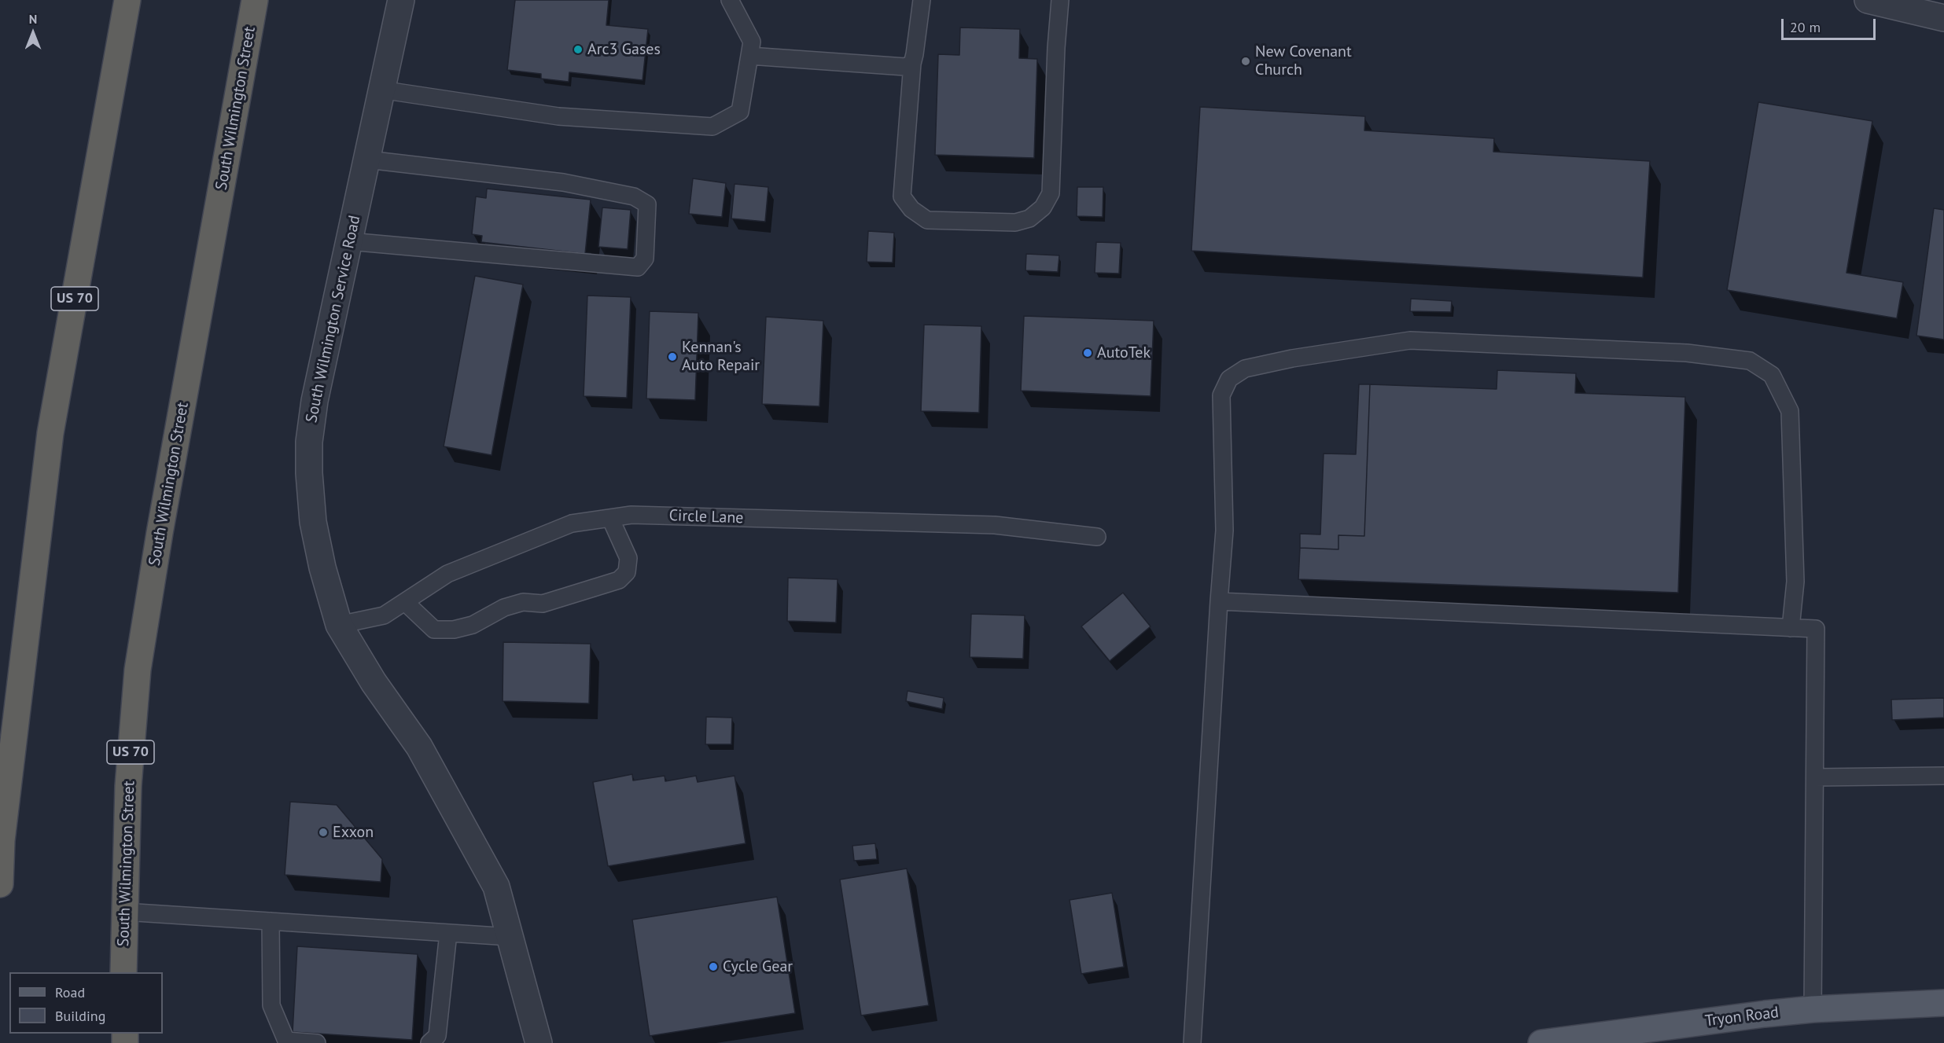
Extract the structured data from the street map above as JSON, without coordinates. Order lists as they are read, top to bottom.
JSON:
{
  "streets": {
    "highway": ["South Wilmington Street", "US 70"],
    "main road": ["Tryon Road"],
    "street": ["South Wilmington Service Road"],
    "lane": ["Circle Lane"]
  },
  "crossings": [
    ["South Wilmington Service Road", "Circle Lane"]
  ],
  "places": [
    "Arc3 Gases",
    "New Covenant Church",
    "AutoTek",
    "Kennan's Auto Repair",
    "Exxon",
    "Cycle Gear"
  ],
  "legend": ["Road", "Building"],
  "scale_bar": "20 m",
  "north": "top"
}
